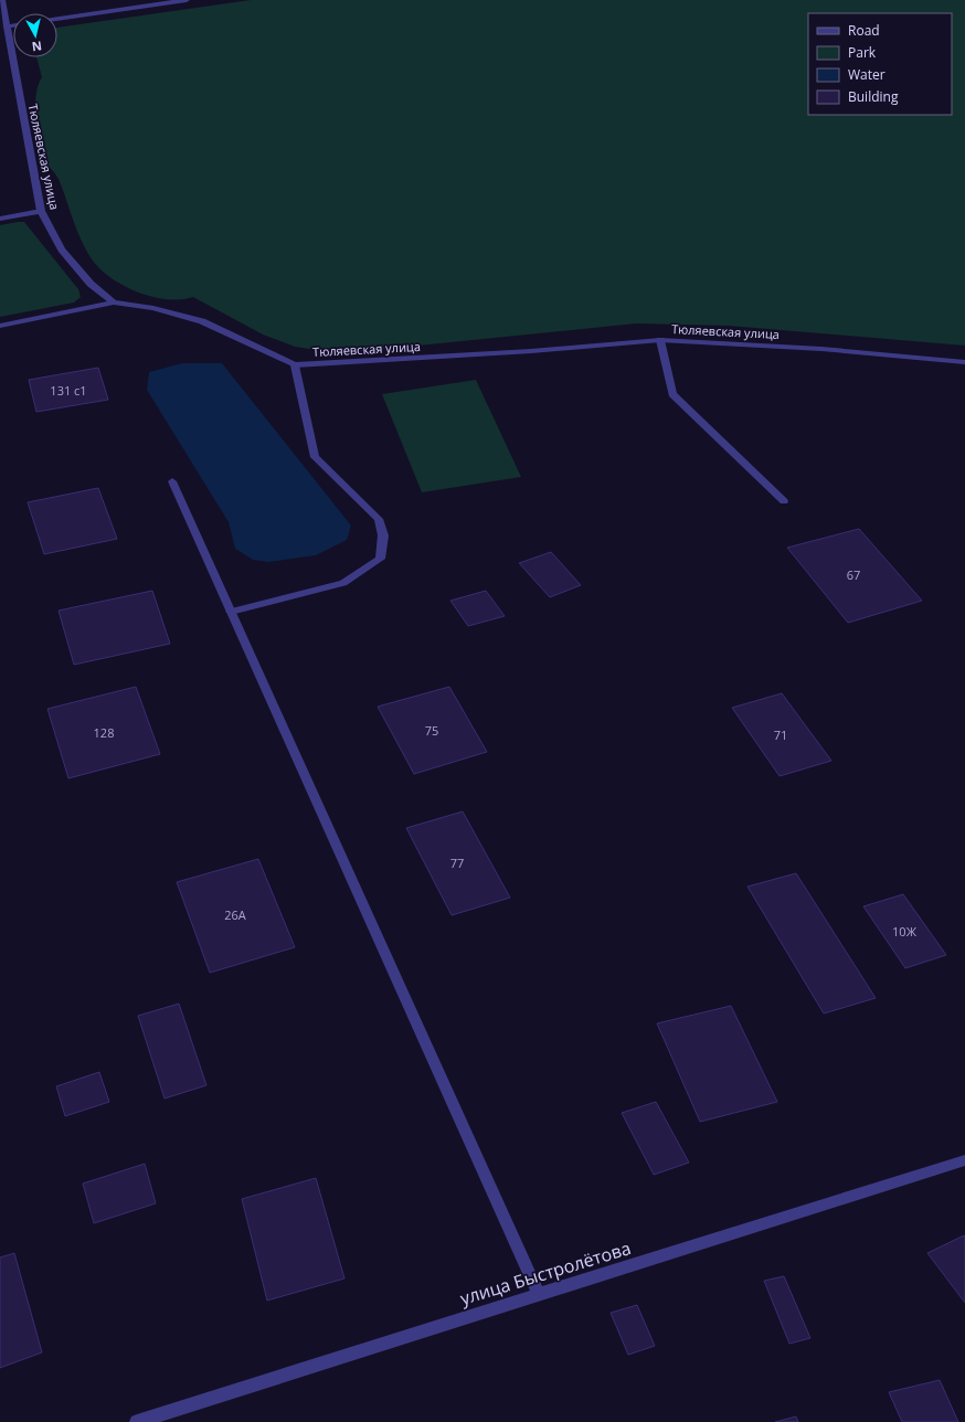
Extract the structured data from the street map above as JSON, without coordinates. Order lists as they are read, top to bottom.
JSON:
{
  "streets": {
    "street": ["Тюляевская улица", "улица Быстролётова"]
  },
  "house_numbers": [
    "131 с1",
    "67",
    "75",
    "128",
    "71",
    "77",
    "26А",
    "10Ж"
  ],
  "legend": [
    "Road",
    "Park",
    "Water",
    "Building"
  ],
  "north": "bottom"
}
